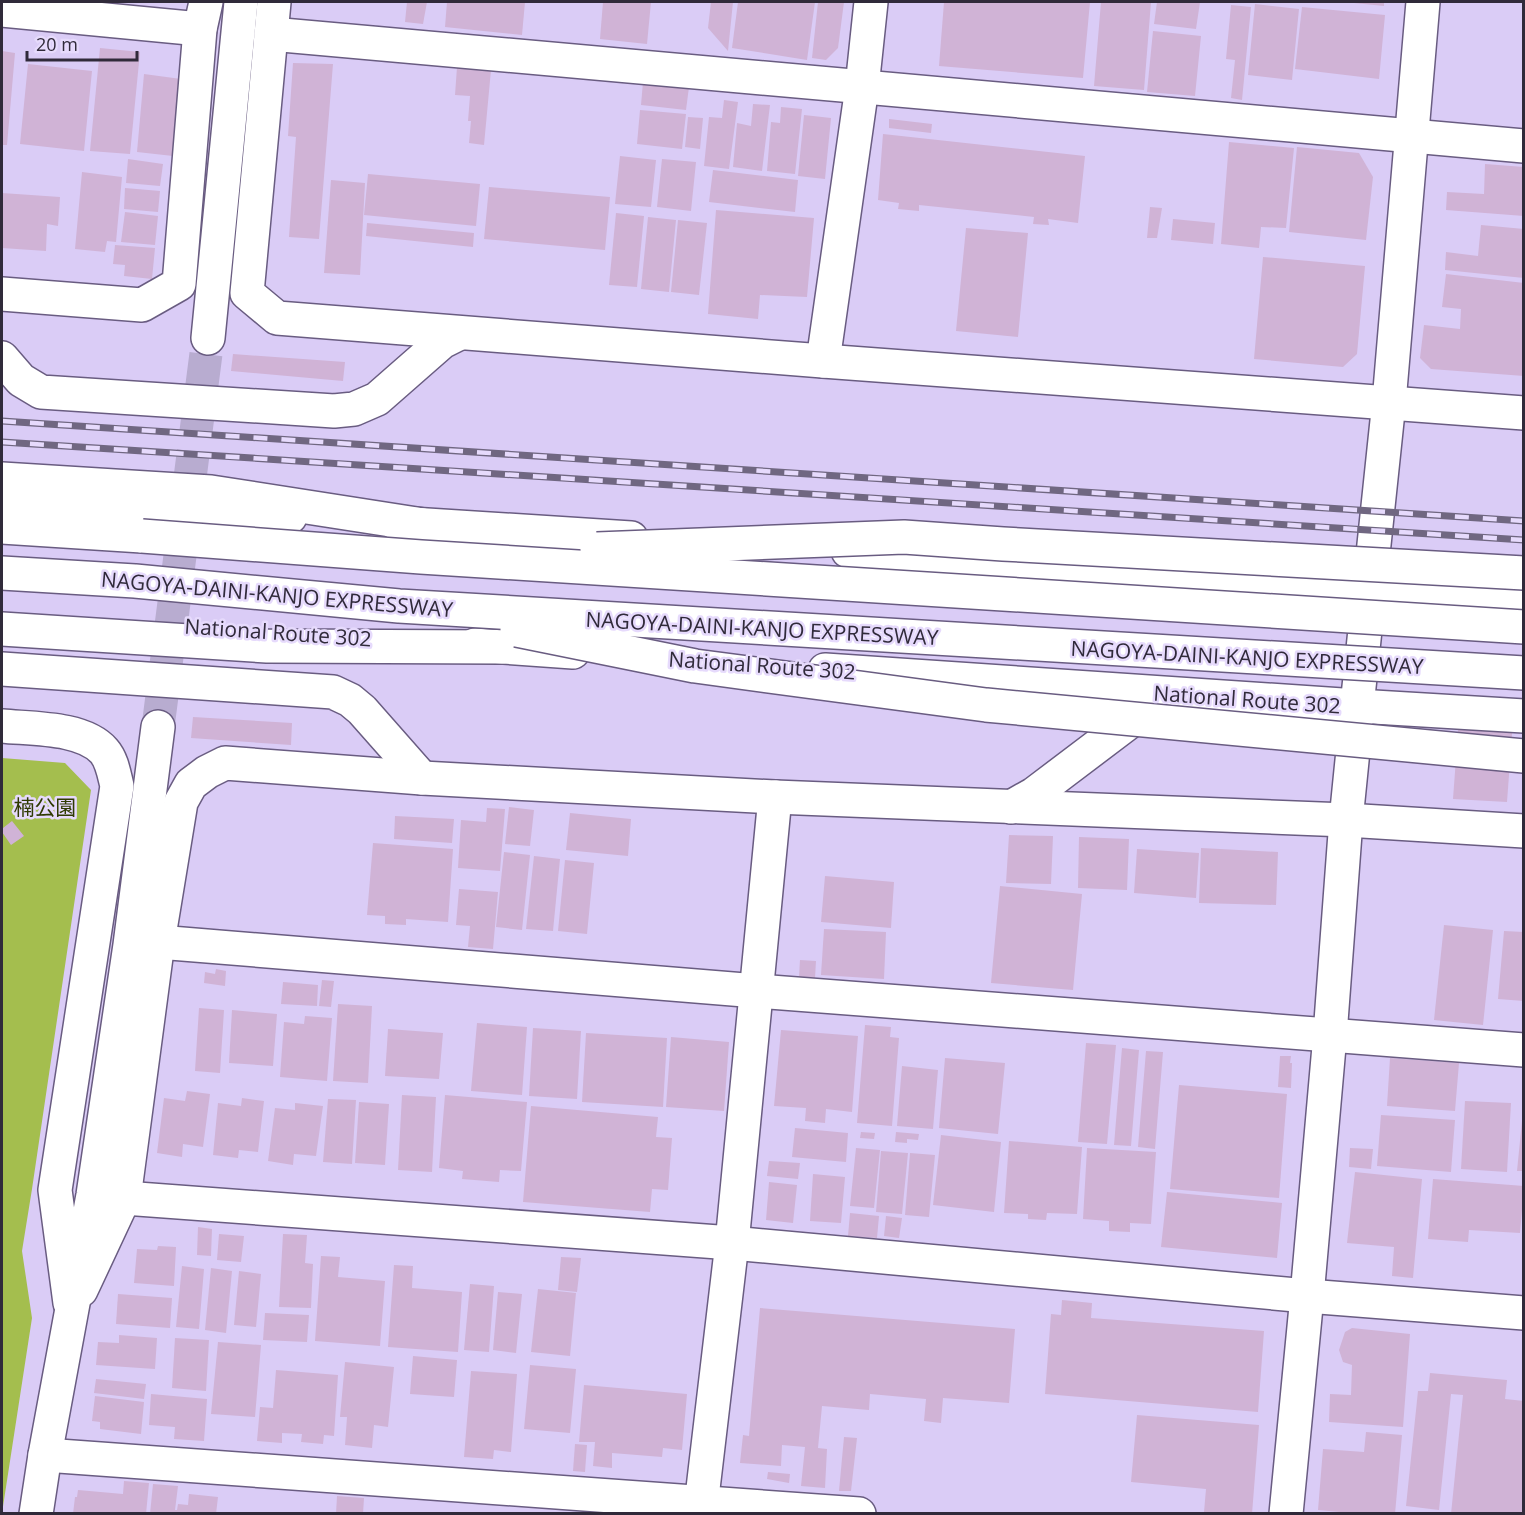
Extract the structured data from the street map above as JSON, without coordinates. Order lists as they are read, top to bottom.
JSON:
{
  "streets": {
    "main road": ["NAGOYA-DAINI-KANJO EXPRESSWAY", "National Route 302"]
  },
  "parks": ["楠公園"],
  "scale_bar": "20 m"
}
